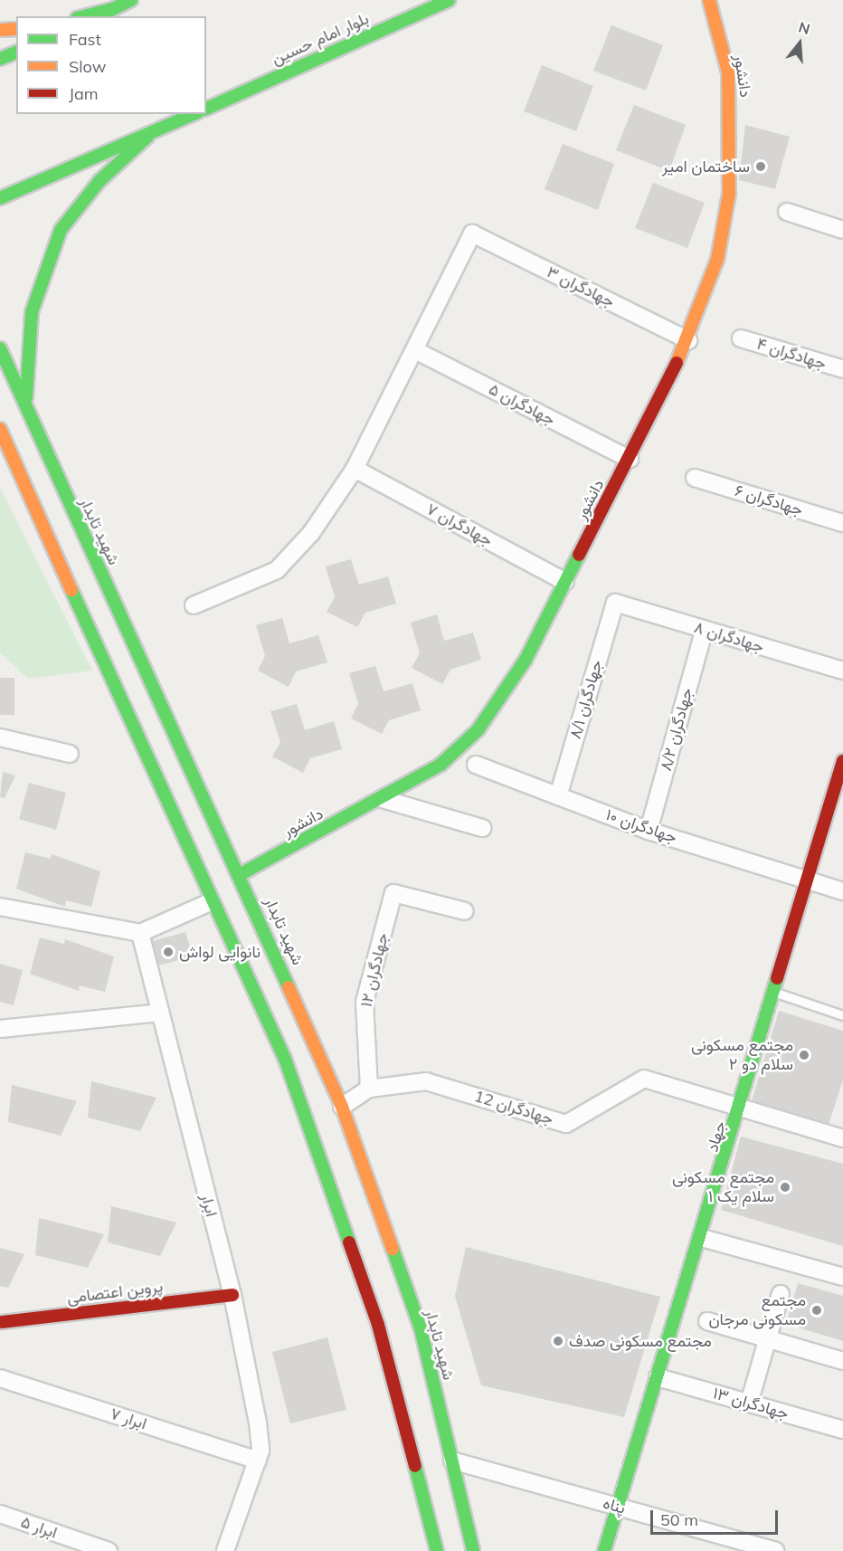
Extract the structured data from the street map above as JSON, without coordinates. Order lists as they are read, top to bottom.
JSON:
{
  "streets": {
    "main road": [
      "بلوار امام حسین",
      "دانشور",
      "شهید تابدار",
      "جهاد",
      "پروین اعتصامی"
    ],
    "street": [
      "جهادگران ۳",
      "جهادگران ۴",
      "جهادگران ۵",
      "جهادگران ۶",
      "جهادگران ۷",
      "جهادگران ۸",
      "جهادگران ۸/۱",
      "جهادگران ۸/۲",
      "جهادگران ۱۰",
      "جهادگران ۱۲",
      "جهادگران 12",
      "ابرار",
      "جهادگران ۱۳",
      "ابرار ۷",
      "پناه",
      "ابرار ۵"
    ]
  },
  "crossings": [
    ["دانشور", "جهادگران ۳"],
    ["دانشور", "جهادگران ۵"],
    ["دانشور", "جهادگران ۷"],
    ["دانشور", "شهید تابدار"],
    ["جهادگران ۳", "جهادگران ۵"],
    ["شهید تابدار", "پناه"],
    ["جهادگران ۸", "جهادگران ۸/۱"],
    ["جهادگران ۸", "جهادگران ۸/۲"],
    ["جهادگران ۸/۱", "جهادگران ۱۰"],
    ["جهادگران ۸/۲", "جهادگران ۱۰"],
    ["جهادگران ۱۰", "جهاد"],
    ["جهادگران ۱۲", "جهادگران 12"],
    ["جهادگران 12", "جهاد"],
    ["جهاد", "جهادگران ۱۳"],
    ["جهاد", "پناه"],
    ["ابرار", "پروین اعتصامی"],
    ["ابرار", "ابرار ۷"]
  ],
  "places": [
    "ساختمان امیر",
    "نانوایی لواش",
    "مجتمع مسکونی سلام دو ۲",
    "مجتمع مسکونی سلام یک ۱",
    "مجتمع مسکونی مرجان",
    "مجتمع مسکونی صدف"
  ],
  "legend": ["Fast", "Slow", "Jam"],
  "scale_bar": "50 m",
  "north": "top"
}
